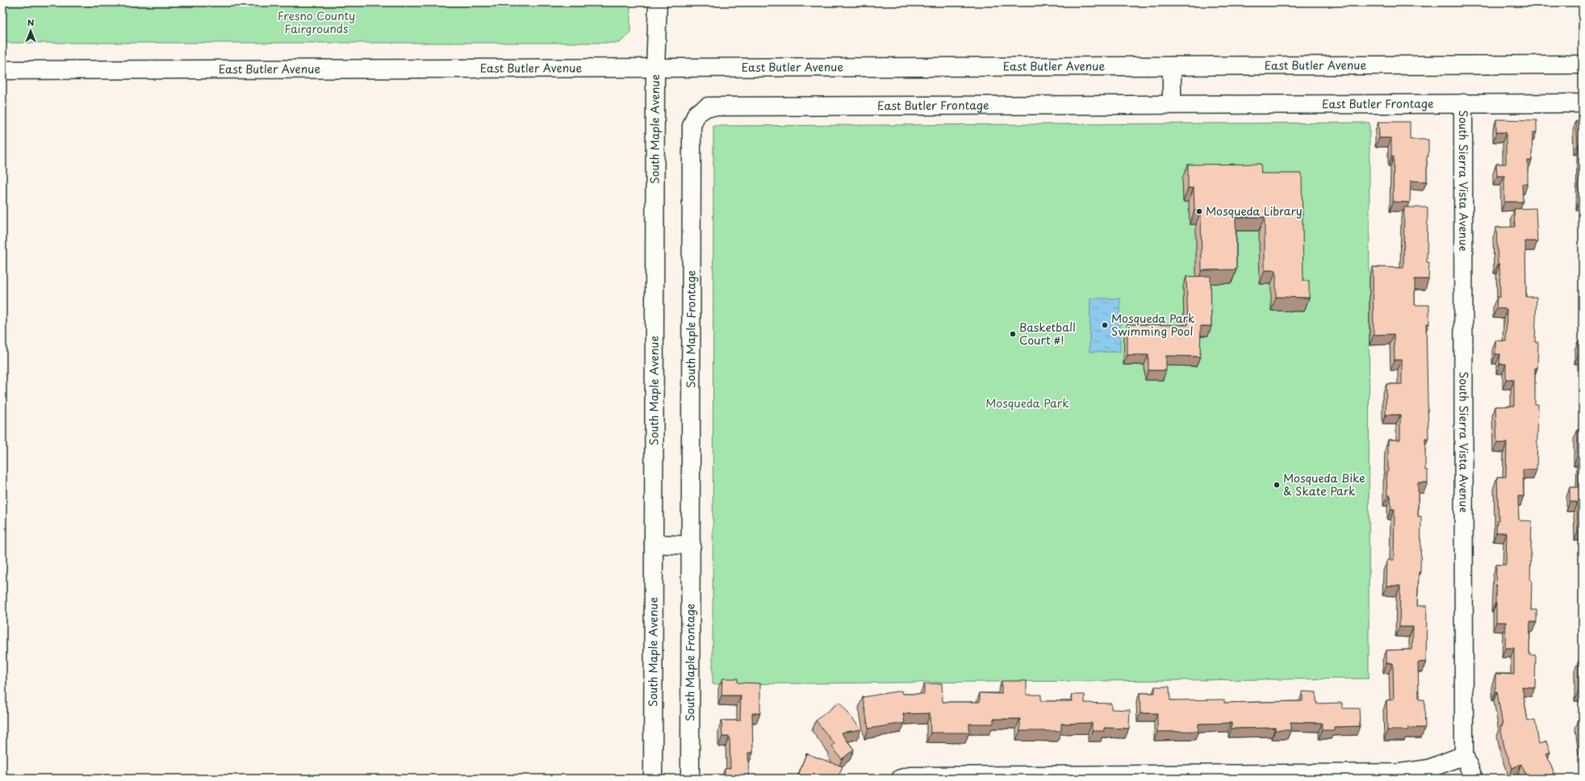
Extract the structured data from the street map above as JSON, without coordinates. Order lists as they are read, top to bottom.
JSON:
{
  "streets": {
    "street": [
      "East Butler Avenue",
      "East Butler Frontage",
      "South Maple Avenue",
      "South Sierra Vista Avenue",
      "South Maple Frontage"
    ]
  },
  "crossings": [
    ["East Butler Avenue", "South Maple Avenue"],
    ["East Butler Frontage", "South Sierra Vista Avenue"],
    ["East Butler Frontage", "South Maple Frontage"]
  ],
  "parks": ["Fresno County Fairgrounds", "Mosqueda Park"],
  "places": [
    "Mosqueda Library",
    "Mosqueda Park Swimming Pool",
    "Basketball Court #!",
    "Mosqueda Bike & Skate Park"
  ],
  "north": "top"
}
